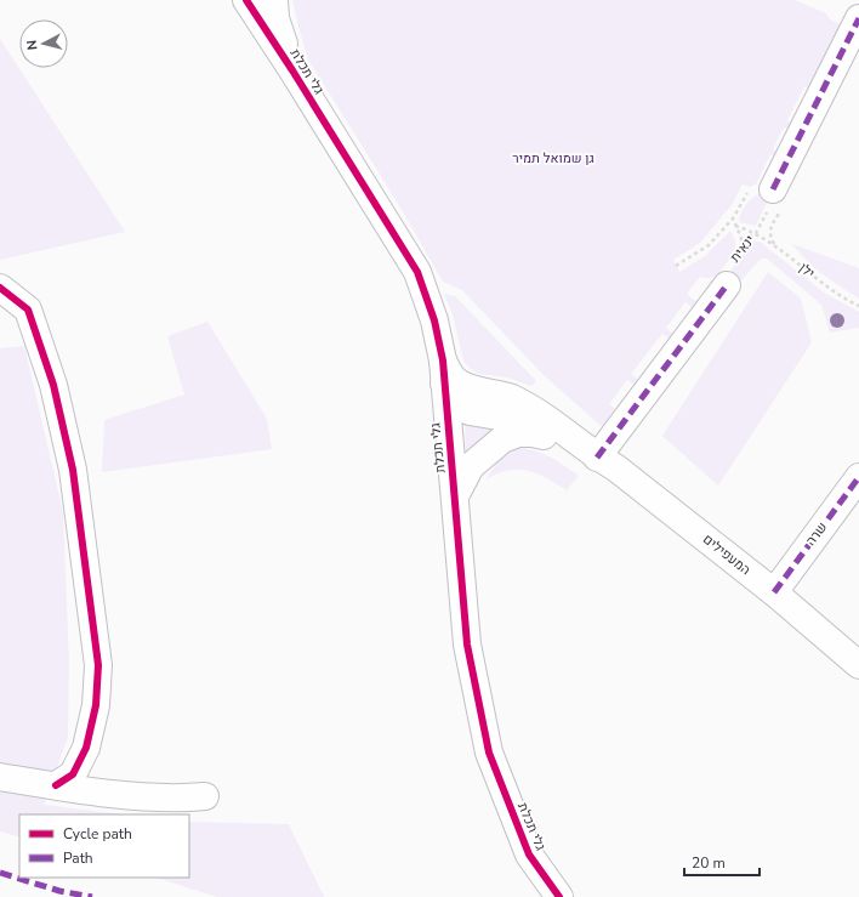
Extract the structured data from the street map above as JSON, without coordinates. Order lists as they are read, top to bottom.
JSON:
{
  "streets": {
    "street": ["גלי תכלת", "שרה", "המעפילים"],
    "path": ["ינאית", "ילן"]
  },
  "crossings": [
    ["גלי תכלת", "המעפילים"],
    ["ינאית", "ילן"],
    ["שרה", "המעפילים"]
  ],
  "parks": ["גן שמואל תמיר"],
  "legend": ["Cycle path", "Path"],
  "scale_bar": "20 m",
  "north": "left"
}
